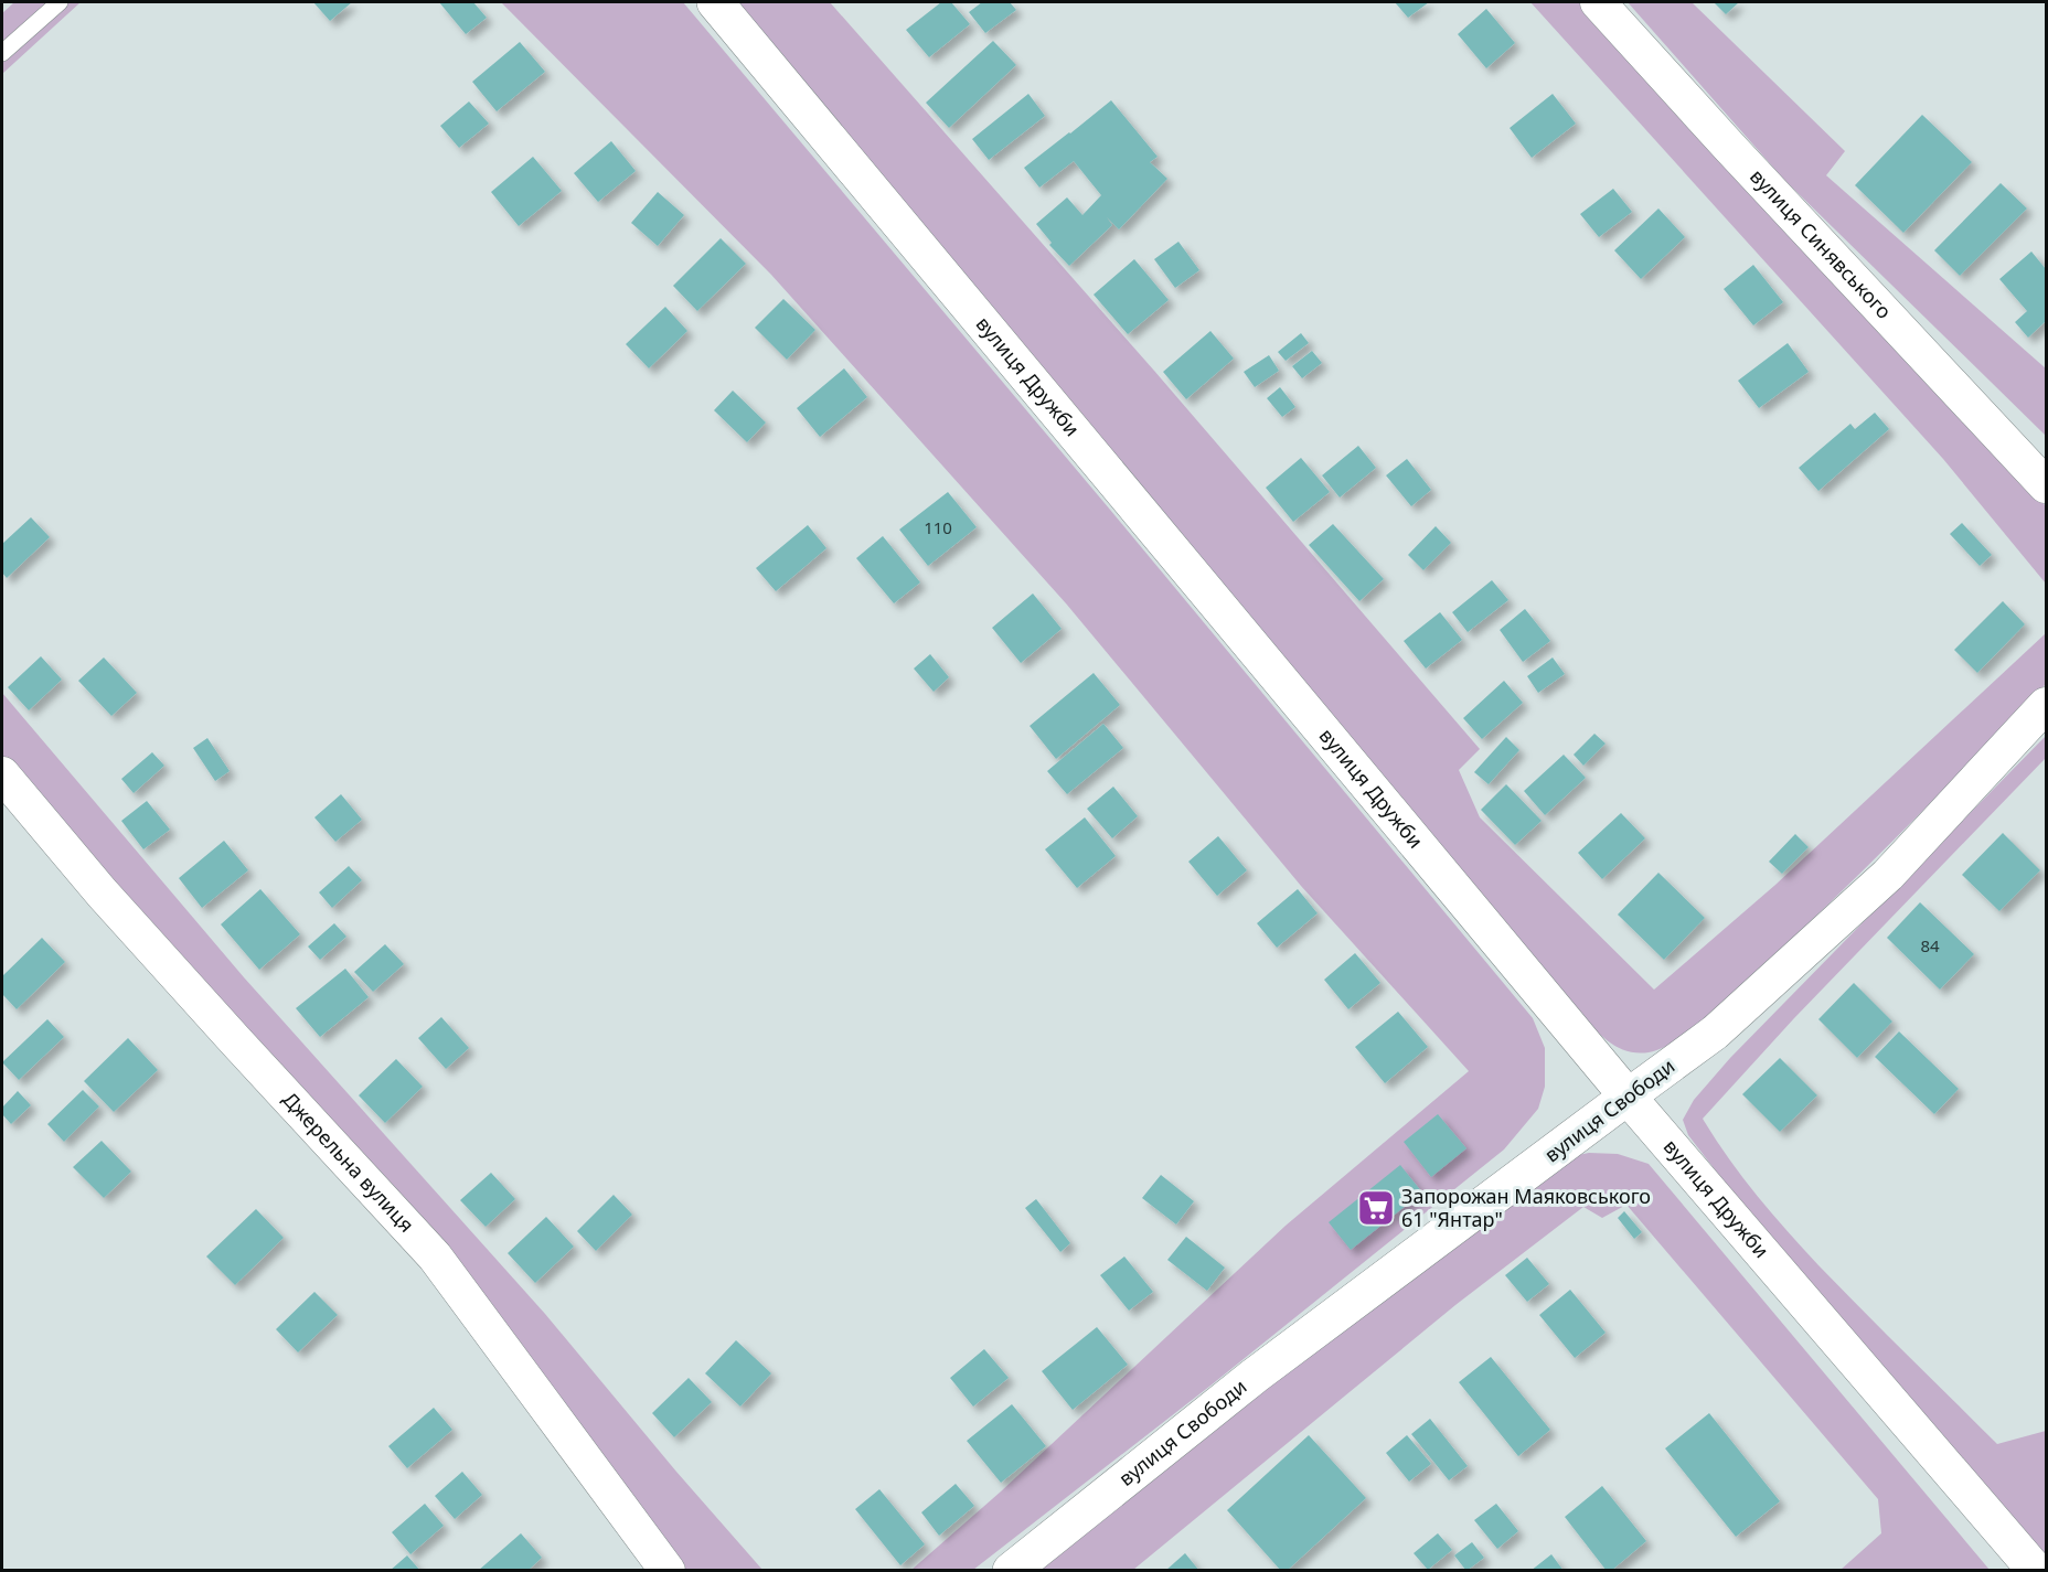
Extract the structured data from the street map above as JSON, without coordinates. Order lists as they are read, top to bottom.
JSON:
{
  "streets": {
    "street": [
      "вулиця Синявського",
      "вулиця Дружби",
      "вулиця Свободи",
      "Джерельна вулиця"
    ]
  },
  "crossings": [
    ["вулиця Дружби", "вулиця Свободи"]
  ],
  "places": {
    "supermarket": ["Запорожан Маяковського 61 \"Янтар\""]
  },
  "house_numbers": ["110", "84"]
}
